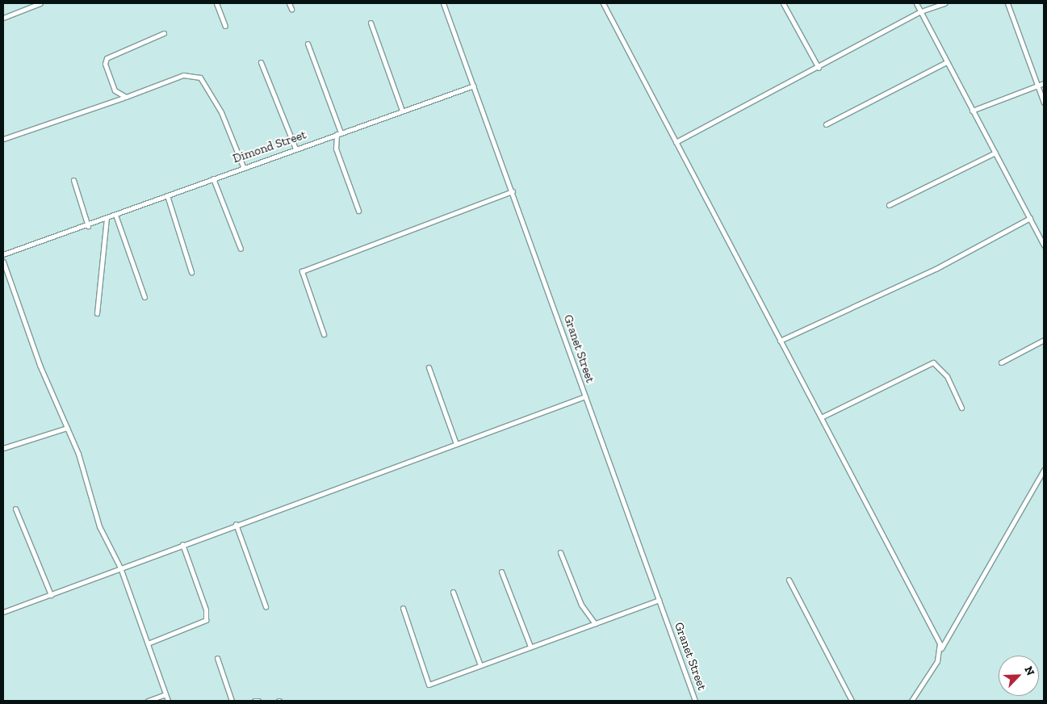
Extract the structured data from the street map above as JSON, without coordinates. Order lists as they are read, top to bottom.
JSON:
{
  "streets": {
    "street": ["Dimond Street", "Granet Street"]
  },
  "crossings": [
    ["Dimond Street", "Granet Street"]
  ],
  "north": "top right"
}
